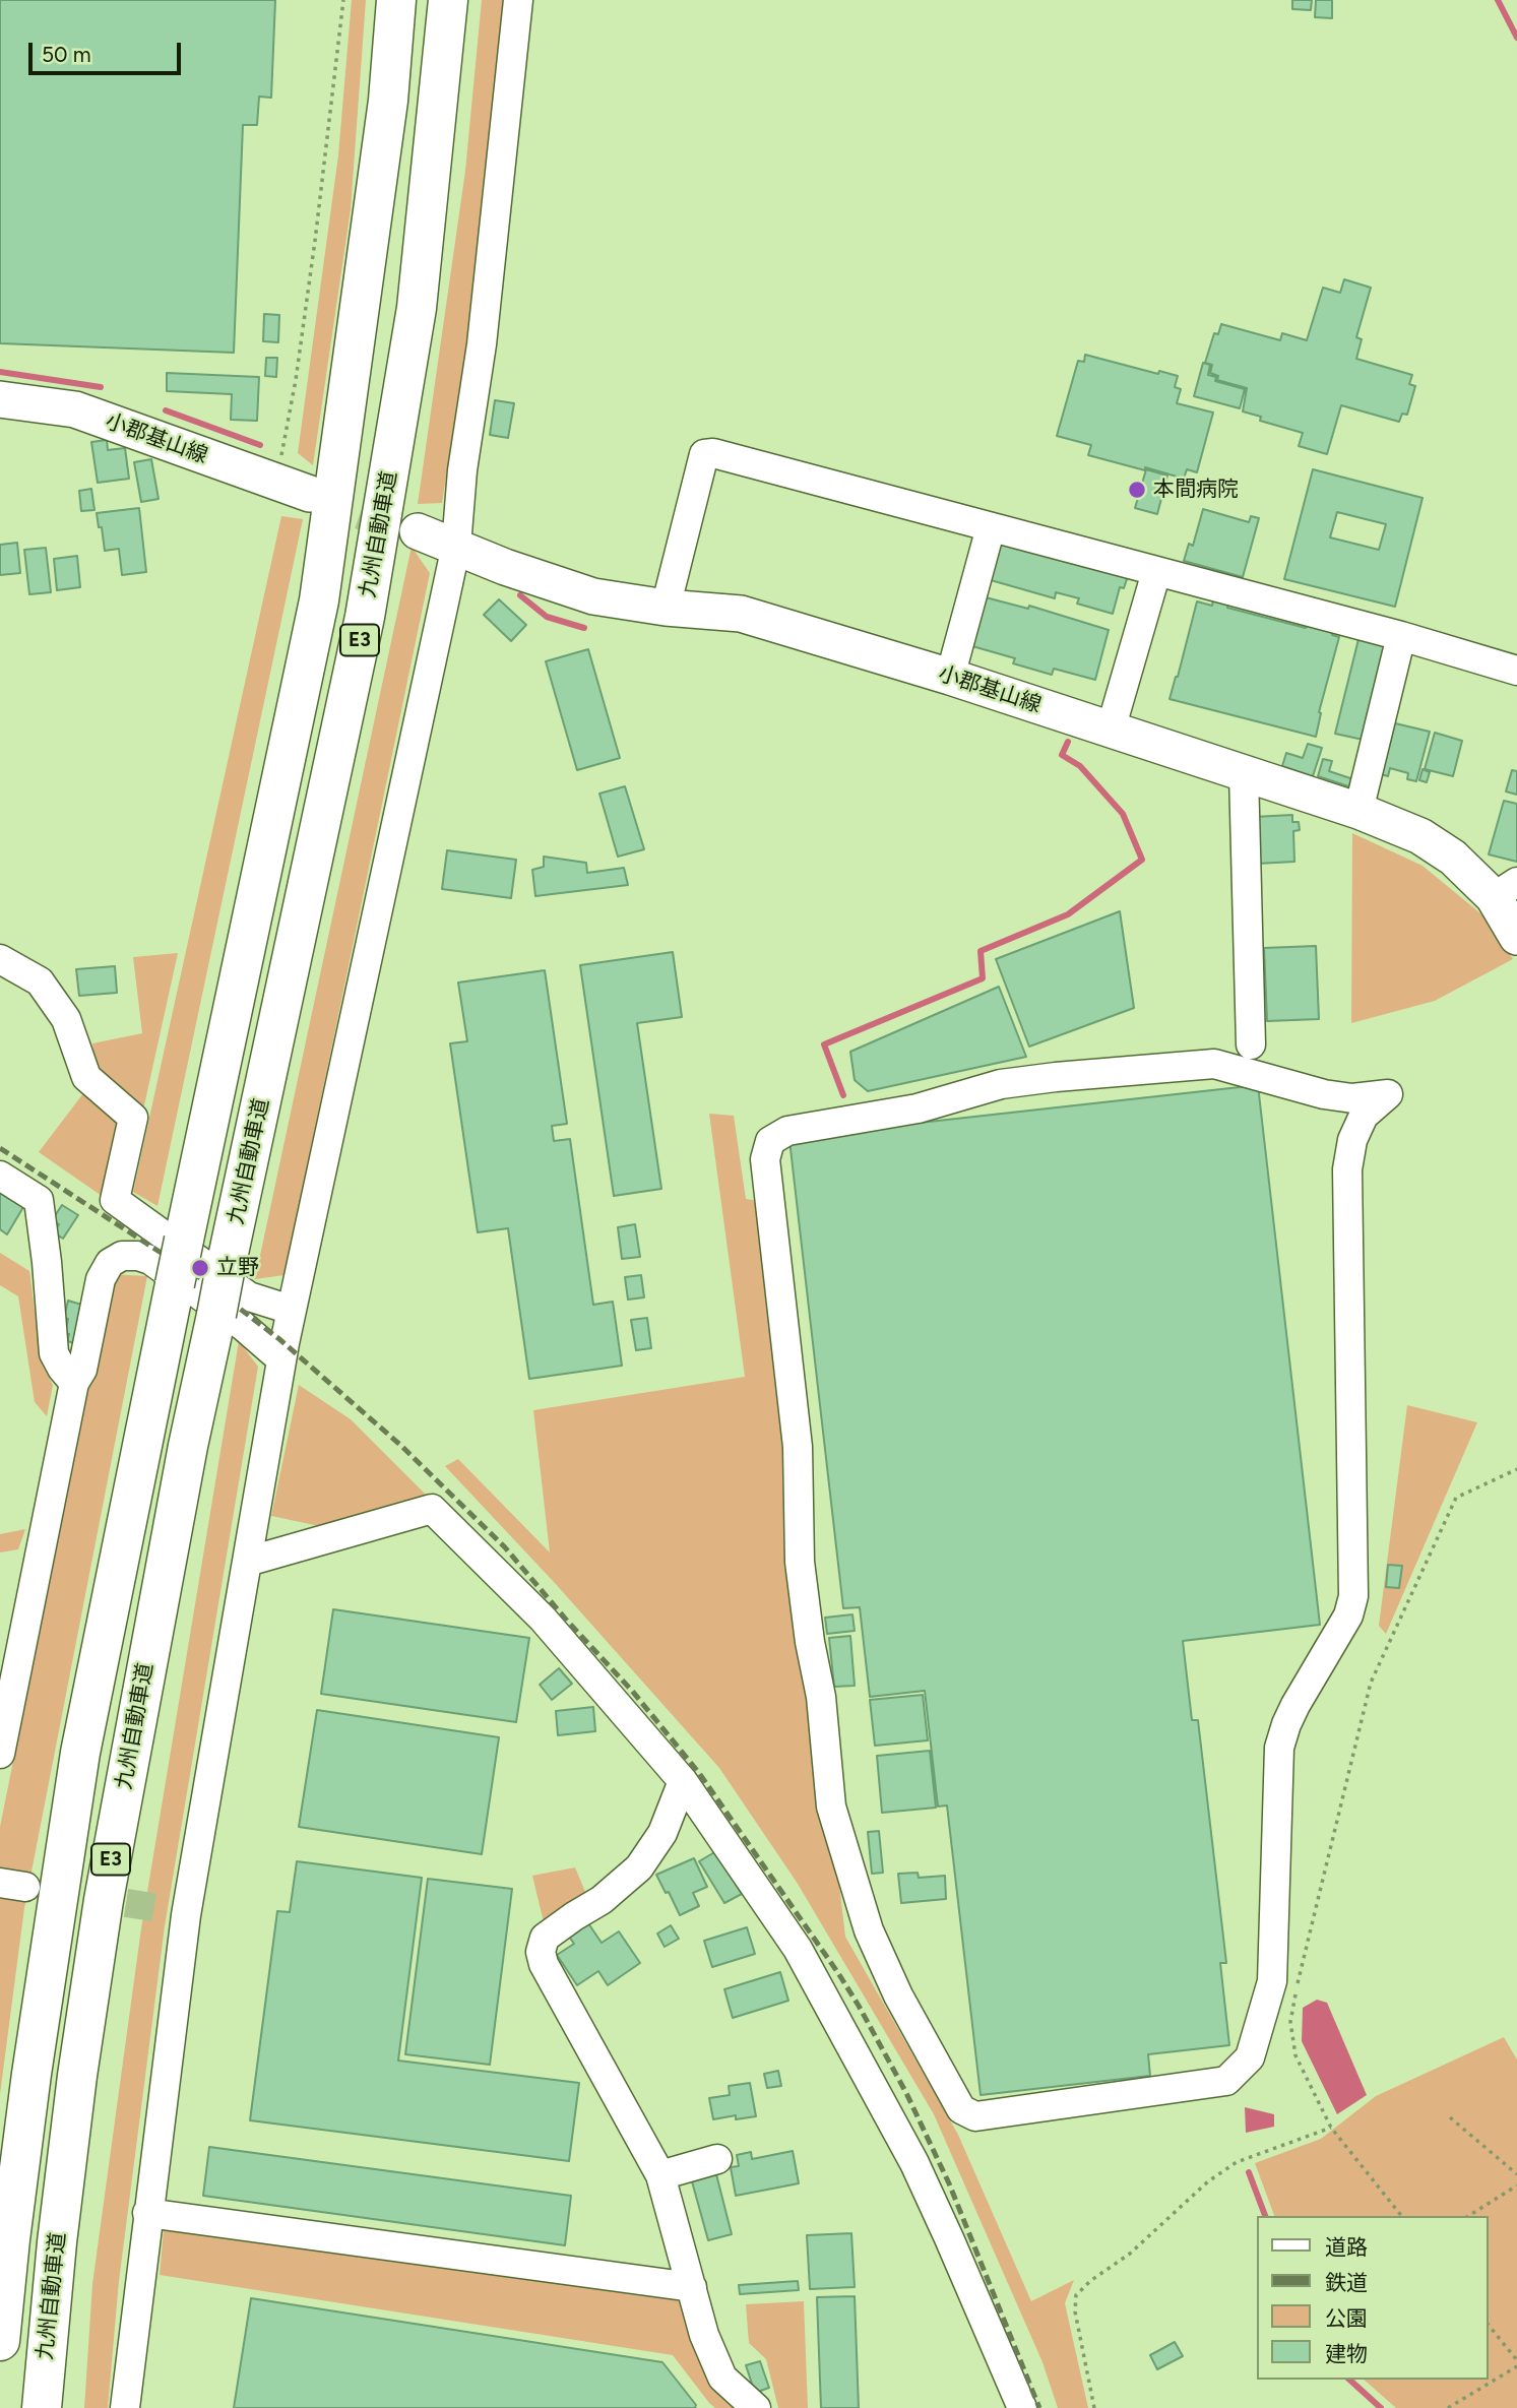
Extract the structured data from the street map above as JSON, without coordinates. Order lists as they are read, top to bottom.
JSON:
{
  "streets": {
    "highway": ["九州自動車道", "E3"],
    "main road": ["小郡基山線"]
  },
  "places": ["本間病院", "立野"],
  "legend": [
    "道路",
    "鉄道",
    "公園",
    "建物"
  ],
  "scale_bar": "50 m"
}
